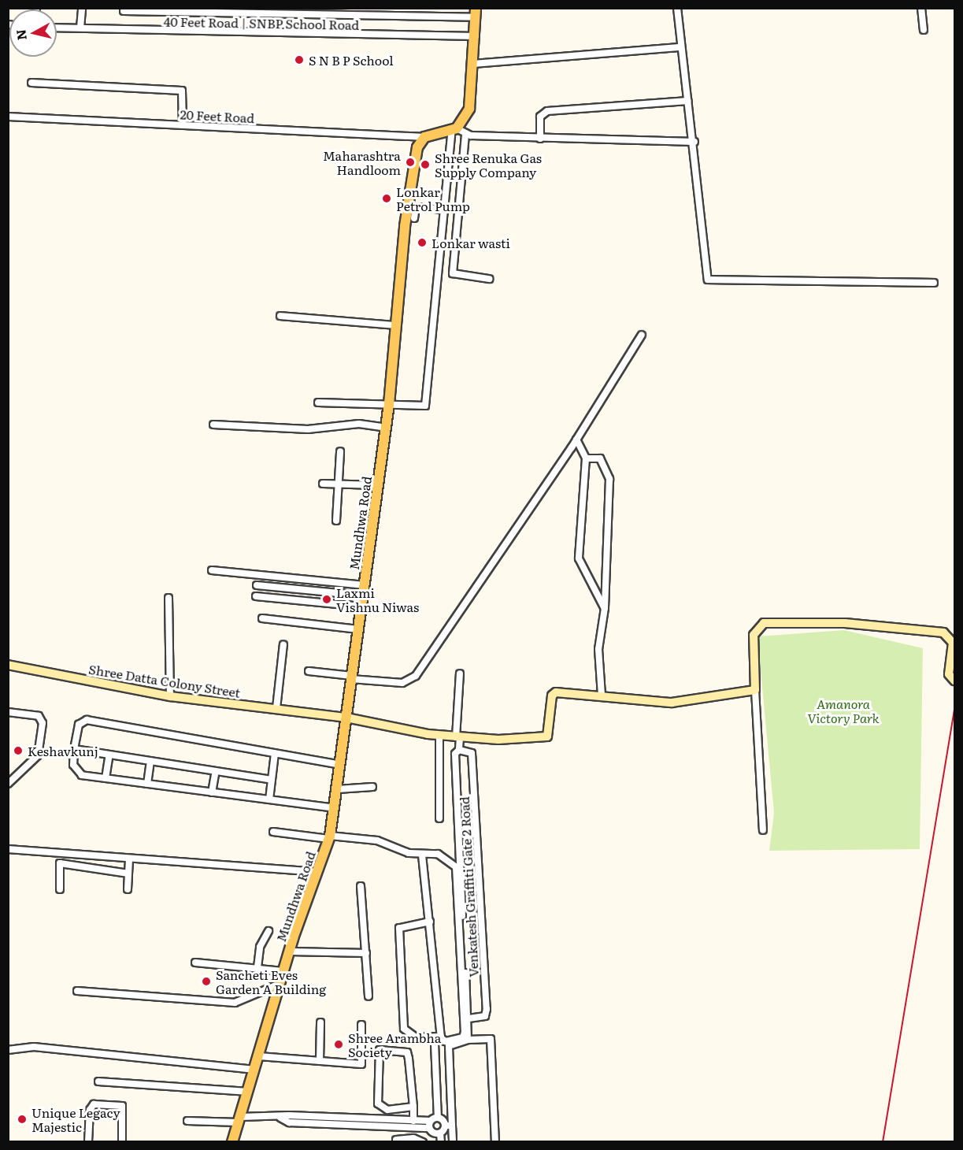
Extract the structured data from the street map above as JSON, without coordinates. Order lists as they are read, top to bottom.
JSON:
{
  "streets": {
    "main road": ["Mundhwa Road"],
    "street": [
      "40 Feet Road | SNBP School Road",
      "20 Feet Road",
      "Shree Datta Colony Street",
      "Venkatesh Graffiti Gate 2 Road"
    ]
  },
  "crossings": [
    ["20 Feet Road", "Mundhwa Road"],
    ["Mundhwa Road", "Shree Datta Colony Street"],
    ["Shree Datta Colony Street", "Venkatesh Graffiti Gate 2 Road"]
  ],
  "parks": ["Amanora Victory Park"],
  "places": [
    "S N B P School",
    "Maharashtra Handloom",
    "Shree Renuka Gas Supply Company",
    "Lonkar Petrol Pump",
    "Lonkar wasti",
    "Laxmi Vishnu Niwas",
    "Keshavkunj",
    "Sancheti Eves Garden A Building",
    "Shree Arambha Society",
    "Unique Legacy Majestic"
  ],
  "north": "left"
}
